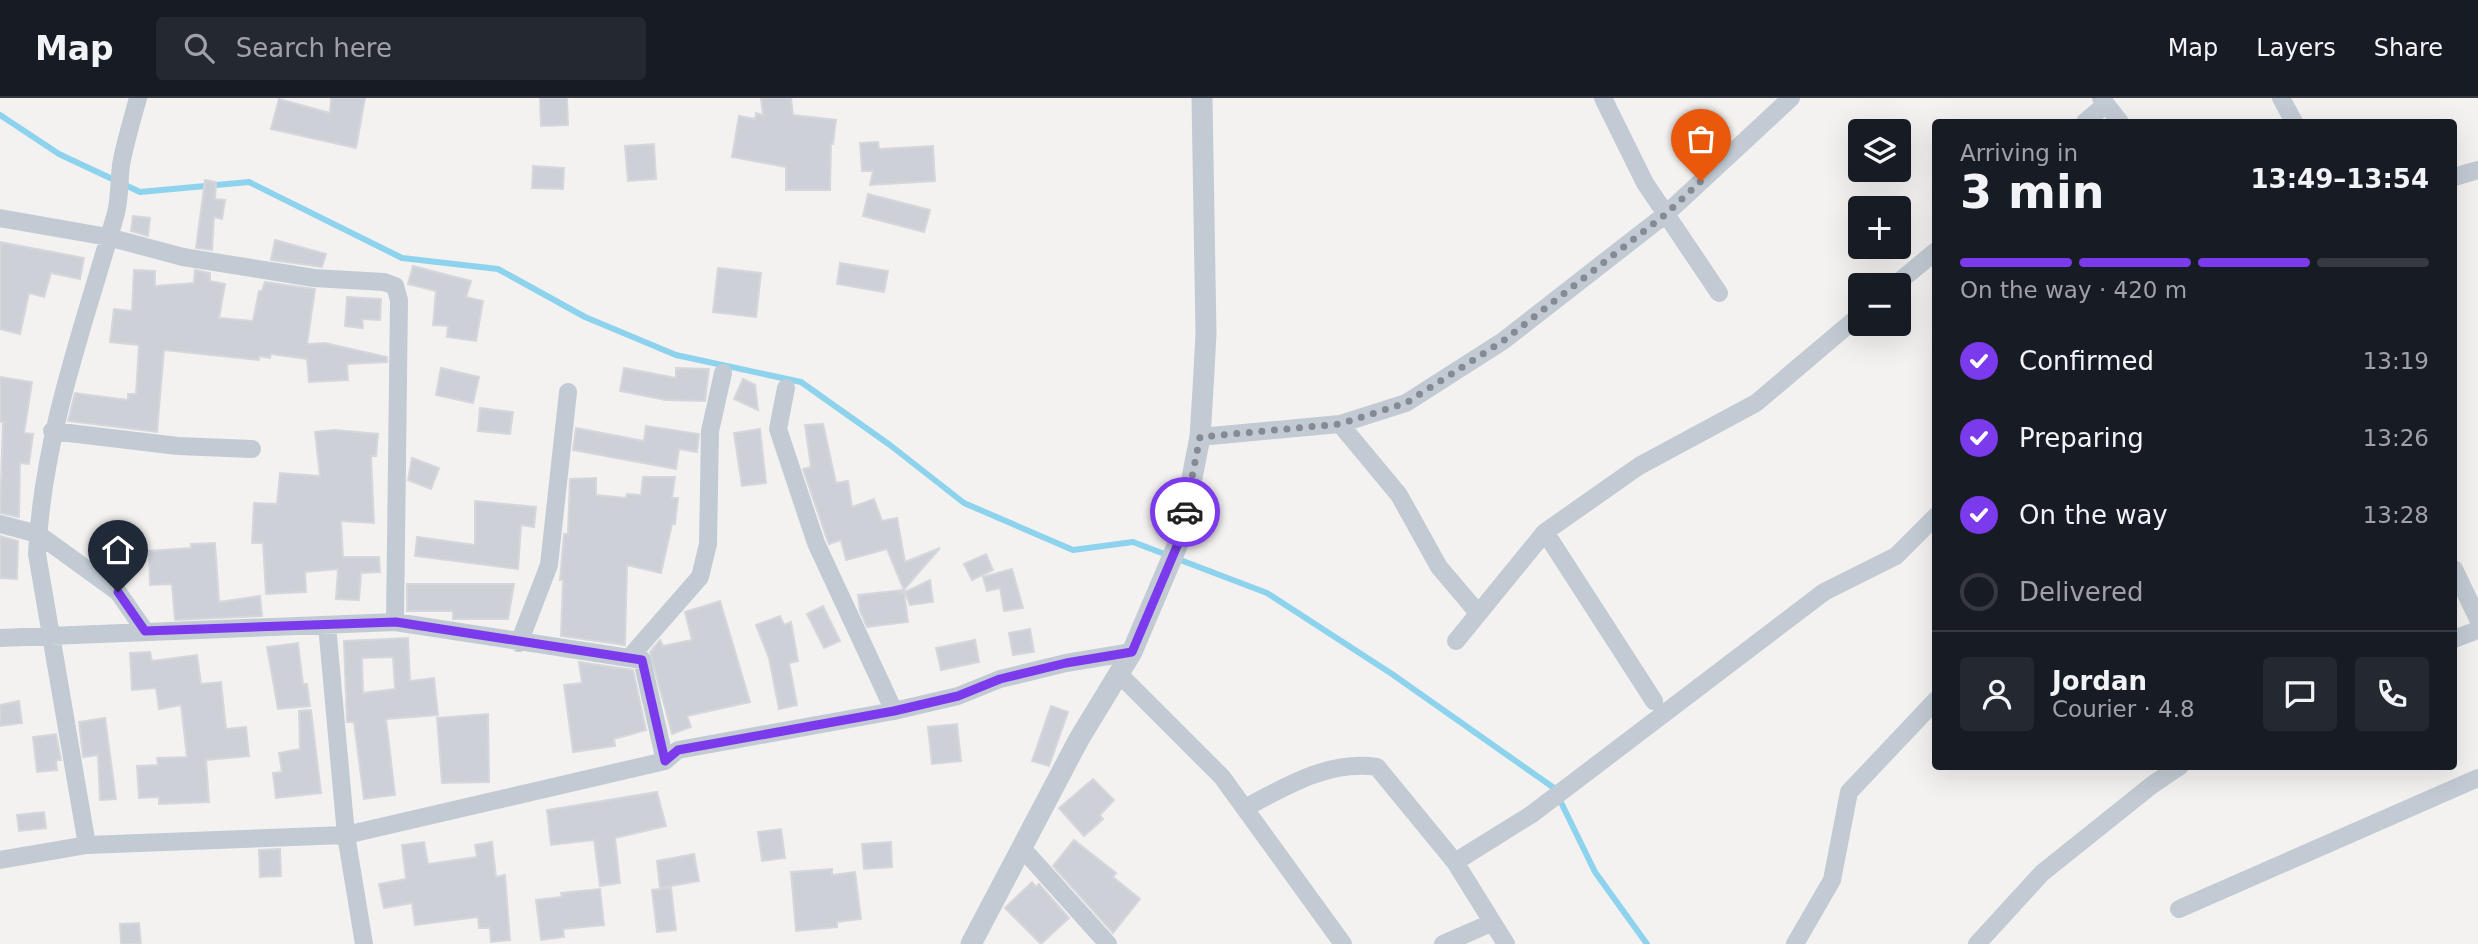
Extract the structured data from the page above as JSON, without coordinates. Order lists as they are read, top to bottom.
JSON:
{
  "page": {
    "header": "Map",
    "search": "Search here",
    "nav": ["Map", "Layers", "Share"],
    "map_buttons": ["+", "−"],
    "heading": ["3 min", "Arriving in", "13:49–13:54"],
    "panel": ["Jordan", "Courier · 4.8"],
    "bar": "On the way · 420 m",
    "list": [
      ["Confirmed", "13:19"],
      ["Preparing", "13:26"],
      ["On the way", "13:28"],
      "Delivered"
    ]
  }
}
